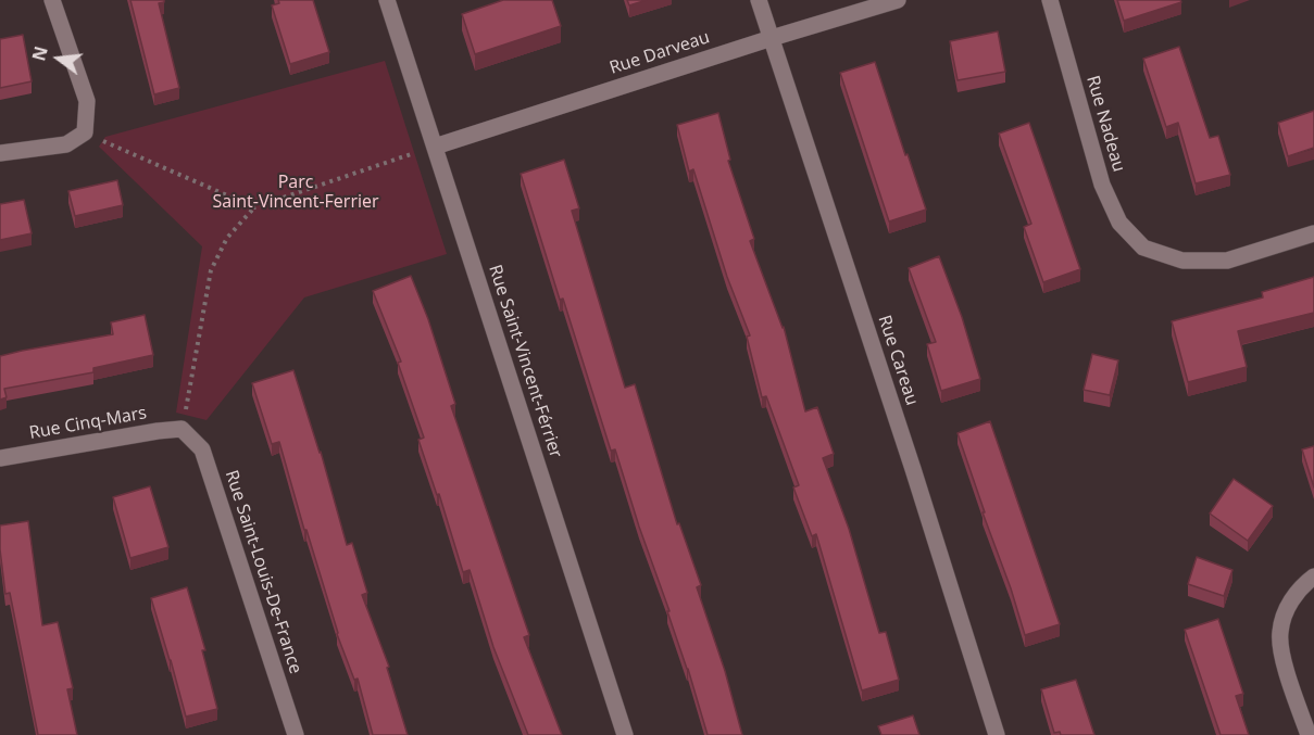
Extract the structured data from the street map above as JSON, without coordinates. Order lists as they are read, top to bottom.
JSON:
{
  "streets": {
    "street": [
      "Rue Darveau",
      "Rue Nadeau",
      "Rue Careau",
      "Rue Saint-Vincent-Férrier",
      "Rue Cinq-Mars",
      "Rue Saint-Louis-De-France"
    ]
  },
  "crossings": [
    ["Rue Darveau", "Rue Careau"],
    ["Rue Darveau", "Rue Saint-Vincent-Férrier"],
    ["Rue Cinq-Mars", "Rue Saint-Louis-De-France"]
  ],
  "parks": ["Parc Saint-Vincent-Ferrier"],
  "north": "left"
}
